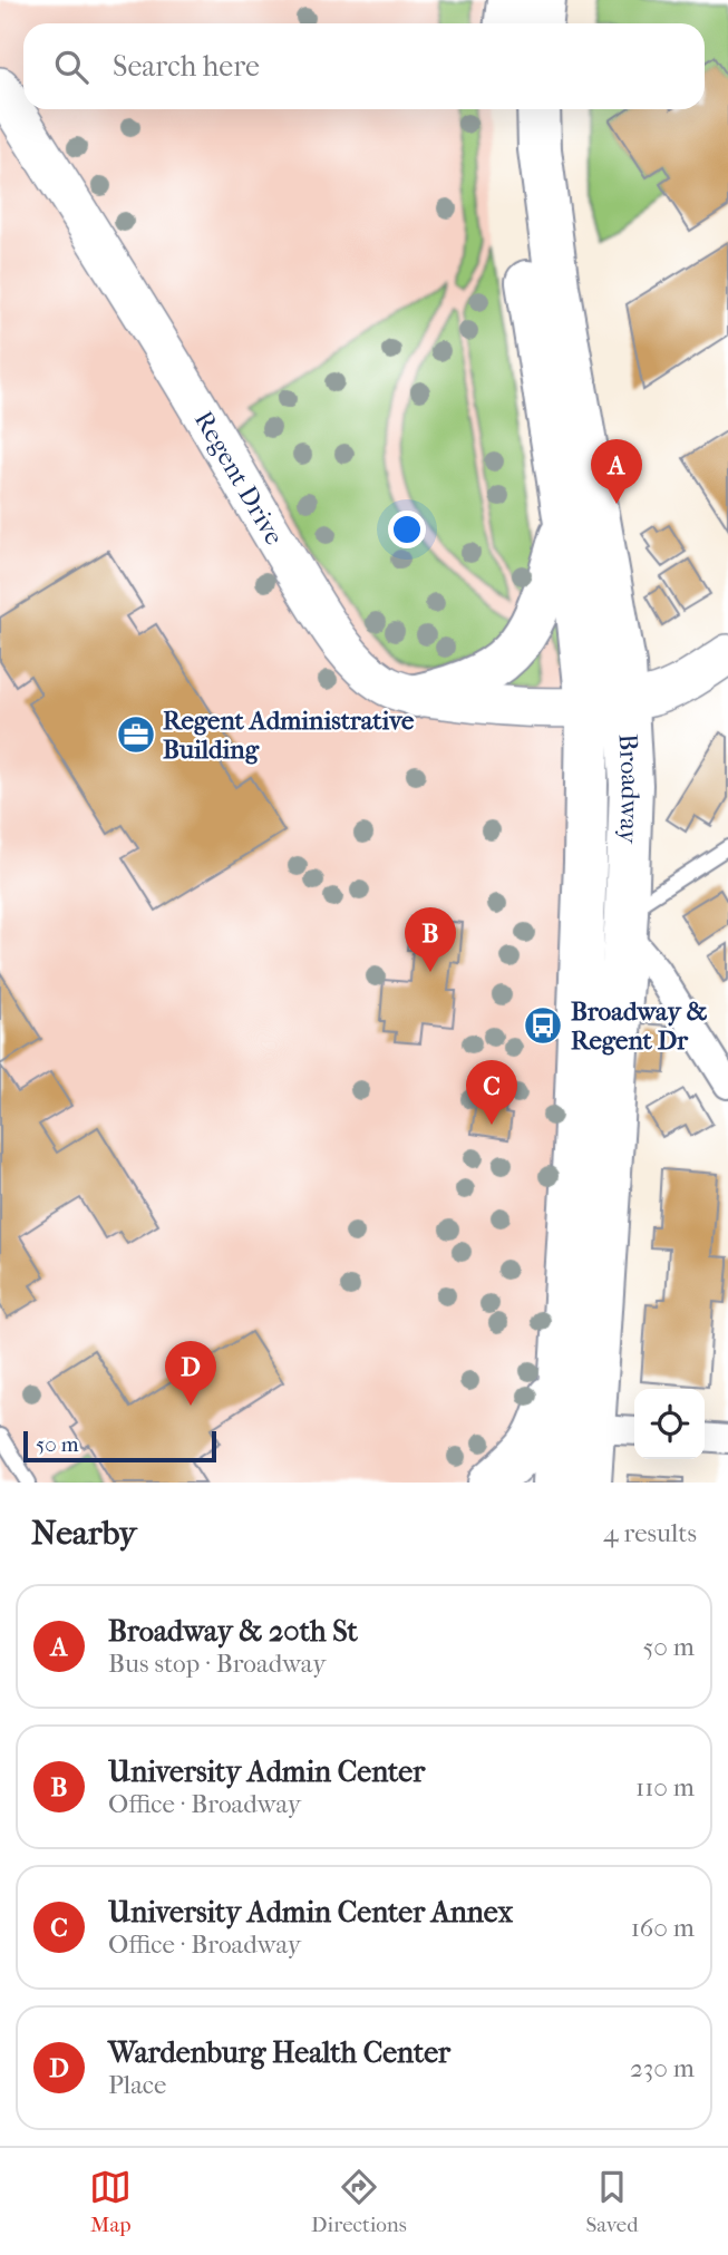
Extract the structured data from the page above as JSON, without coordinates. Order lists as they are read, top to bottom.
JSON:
{
  "streets": {
    "main road": ["Broadway"],
    "street": ["Regent Drive"]
  },
  "crossings": [
    ["Regent Drive", "Broadway"]
  ],
  "places": {
    "office": ["Regent Administrative Building"],
    "bus stop": ["Broadway & Regent Dr"]
  },
  "scale_bar": "50 m",
  "page": {
    "search": "Search here",
    "pins": [
      "A",
      "B",
      "C",
      "D"
    ],
    "scale": "50 m",
    "heading": ["Nearby", "4 results"],
    "list": [
      {
        "mark": "A",
        "name": "Broadway & 20th St",
        "note": "Bus stop · Broadway",
        "value": "50 m"
      },
      {
        "mark": "B",
        "name": "University Admin Center",
        "note": "Office · Broadway",
        "value": "110 m"
      },
      {
        "mark": "C",
        "name": "University Admin Center Annex",
        "note": "Office · Broadway",
        "value": "160 m"
      },
      {
        "mark": "D",
        "name": "Wardenburg Health Center",
        "note": "Place",
        "value": "230 m"
      }
    ],
    "nav": ["Map", "Directions", "Saved"]
  }
}
